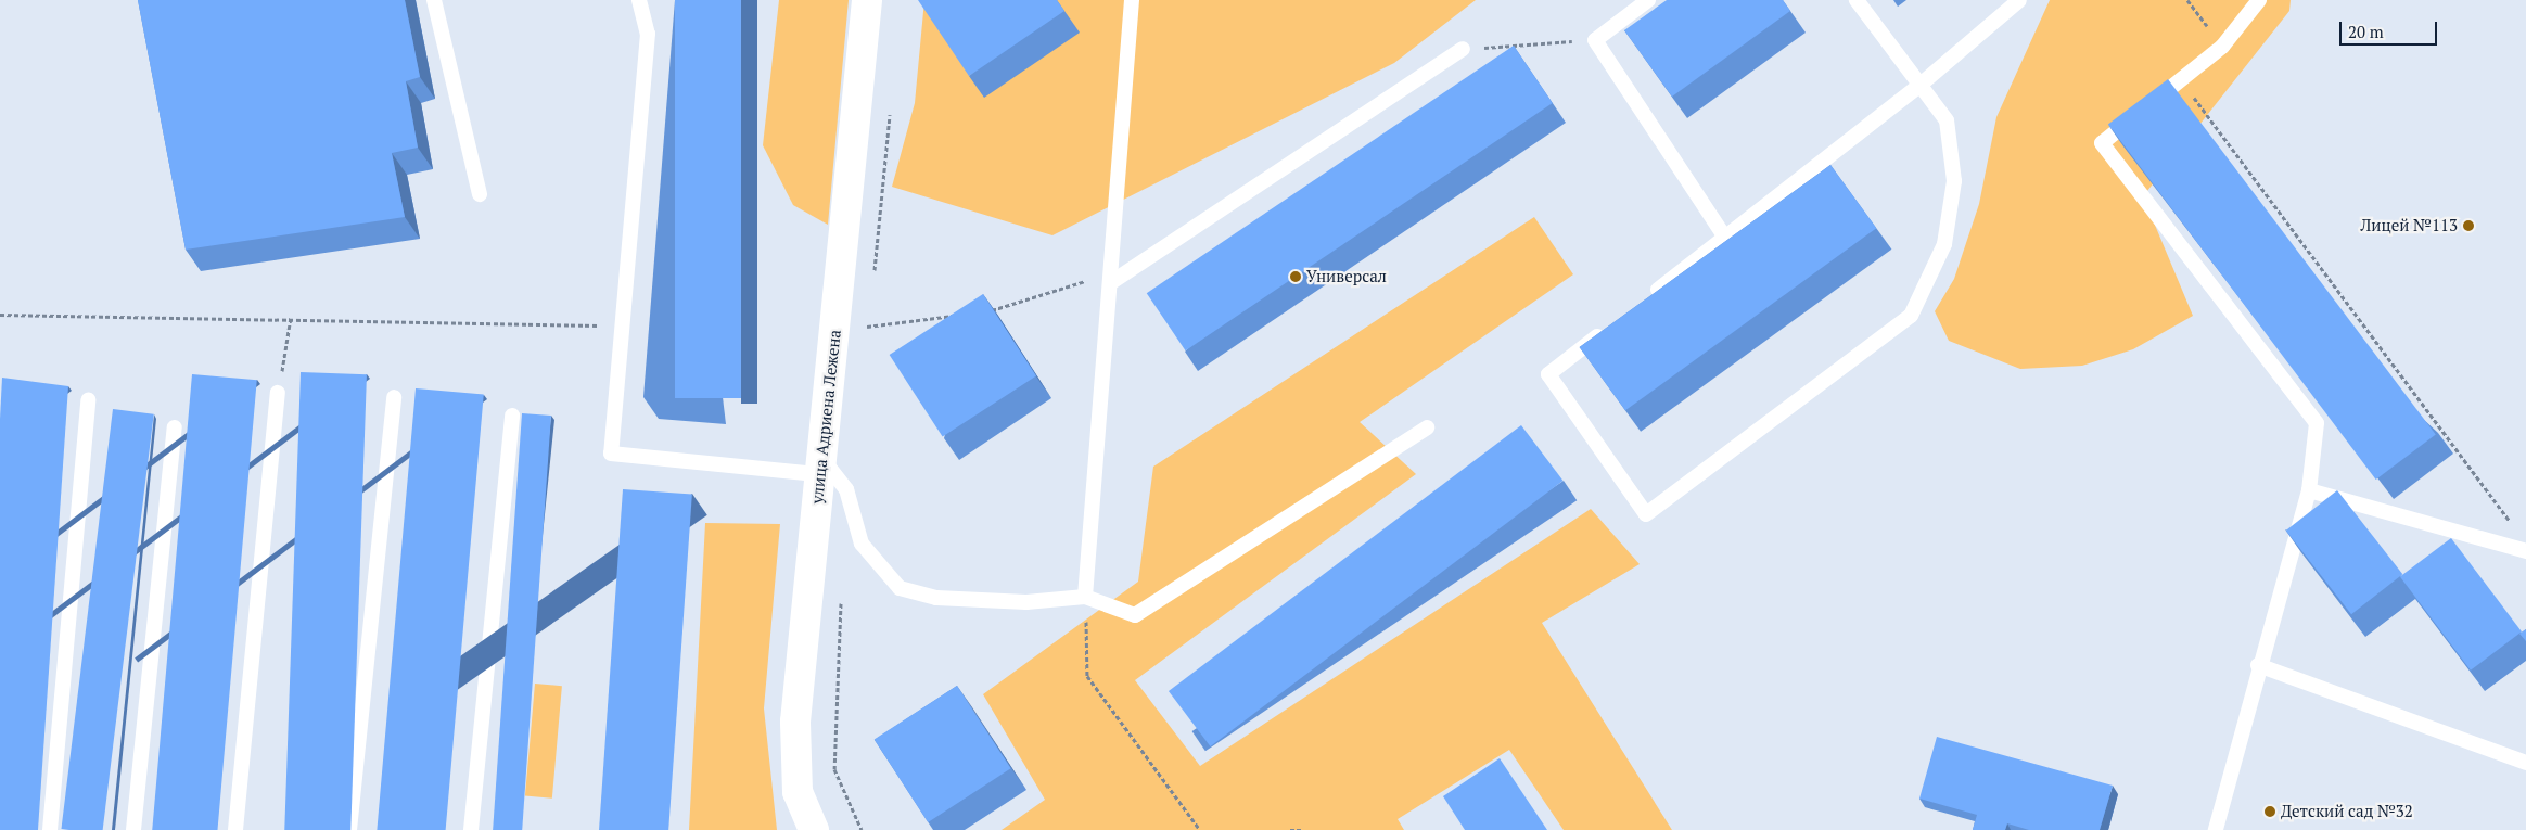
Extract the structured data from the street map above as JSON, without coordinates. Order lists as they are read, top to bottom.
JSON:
{
  "streets": {
    "street": ["улица Адриена Лежена"]
  },
  "places": ["Лицей №113", "Универсал", "Детский сад №32"],
  "scale_bar": "20 m"
}
